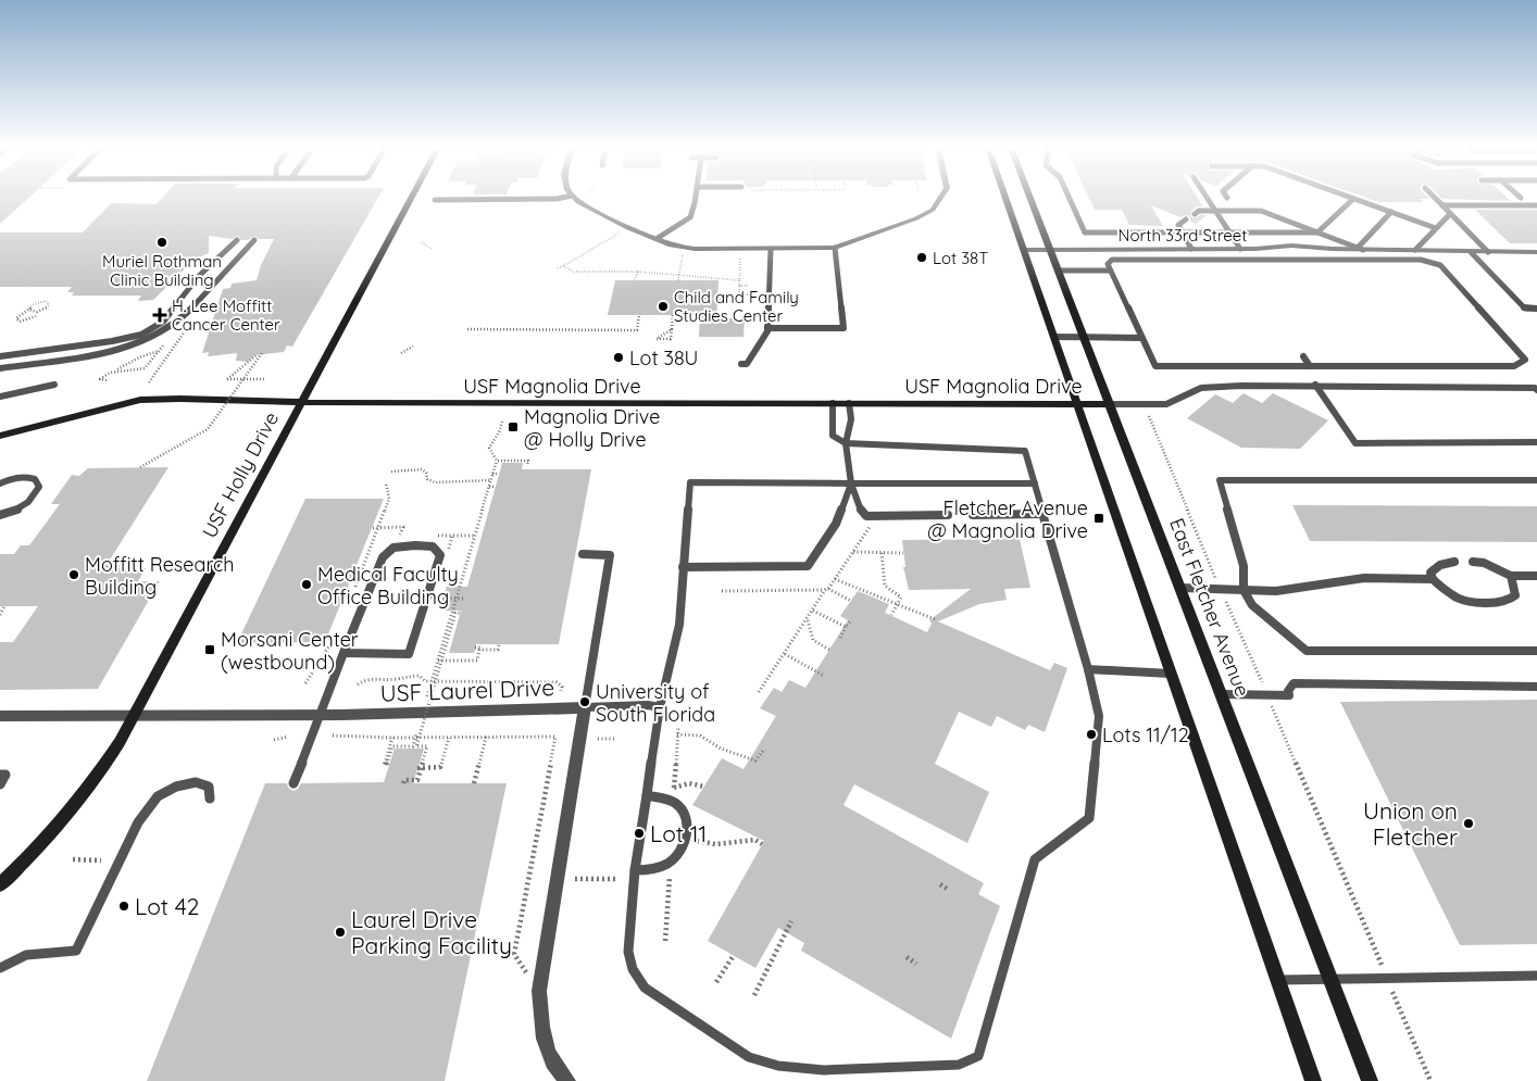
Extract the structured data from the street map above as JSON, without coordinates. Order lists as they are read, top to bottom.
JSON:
{
  "streets": {
    "main road": ["USF Magnolia Drive", "USF Holly Drive", "East Fletcher Avenue"],
    "street": ["North 33rd Street", "USF Laurel Drive"]
  },
  "crossings": [
    ["North 33rd Street", "East Fletcher Avenue"],
    ["USF Magnolia Drive", "USF Holly Drive"],
    ["USF Magnolia Drive", "East Fletcher Avenue"],
    ["USF Holly Drive", "USF Laurel Drive"]
  ],
  "places": {
    "other": [
      "Muriel Rothman Clinic Building",
      "Lot 38T",
      "Child and Family Studies Center",
      "Lot 38U",
      "Moffitt Research Building",
      "Medical Faculty Office Building",
      "University of South Florida",
      "Lots 11/12",
      "Union on Fletcher",
      "Lot 11",
      "Lot 42",
      "Laurel Drive Parking Facility"
    ],
    "health": ["H. Lee Moffitt Cancer Center"],
    "transit": ["Magnolia Drive @ Holly Drive", "Fletcher Avenue @ Magnolia Drive", "Morsani Center (westbound)"]
  }
}
